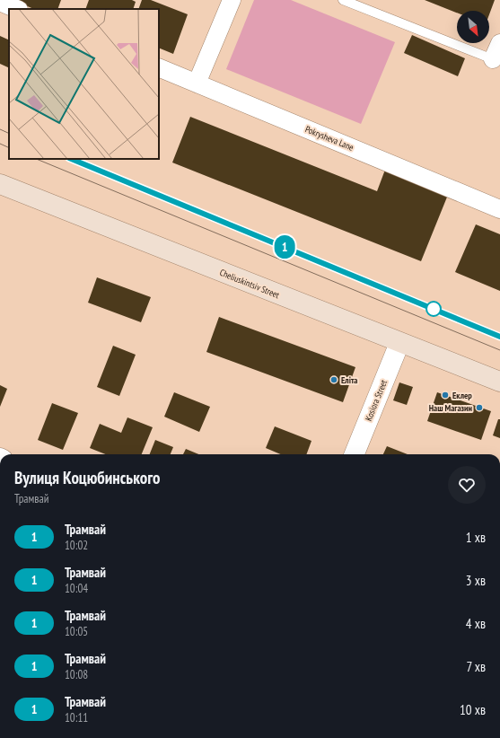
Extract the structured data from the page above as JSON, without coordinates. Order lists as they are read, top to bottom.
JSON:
{
  "streets": {
    "main road": ["Cheliuskintsiv Street"],
    "street": ["Pokrysheva Lane", "Kosiora Street"]
  },
  "crossings": [
    ["Cheliuskintsiv Street", "Kosiora Street"]
  ],
  "places": ["Еліта", "Еклер", "Наш Магазин"],
  "lines": ["tram line 1"],
  "north": "bottom right",
  "page": {
    "on_map": "1",
    "heading": ["Вулиця Коцюбинського", "Трамвай"],
    "list": [
      {
        "mark": "1",
        "name": "Трамвай",
        "note": "10:02",
        "value": "1 хв"
      },
      {
        "mark": "1",
        "name": "Трамвай",
        "note": "10:04",
        "value": "3 хв"
      },
      {
        "mark": "1",
        "name": "Трамвай",
        "note": "10:05",
        "value": "4 хв"
      },
      {
        "mark": "1",
        "name": "Трамвай",
        "note": "10:08",
        "value": "7 хв"
      },
      {
        "mark": "1",
        "name": "Трамвай",
        "note": "10:11",
        "value": "10 хв"
      }
    ]
  }
}
